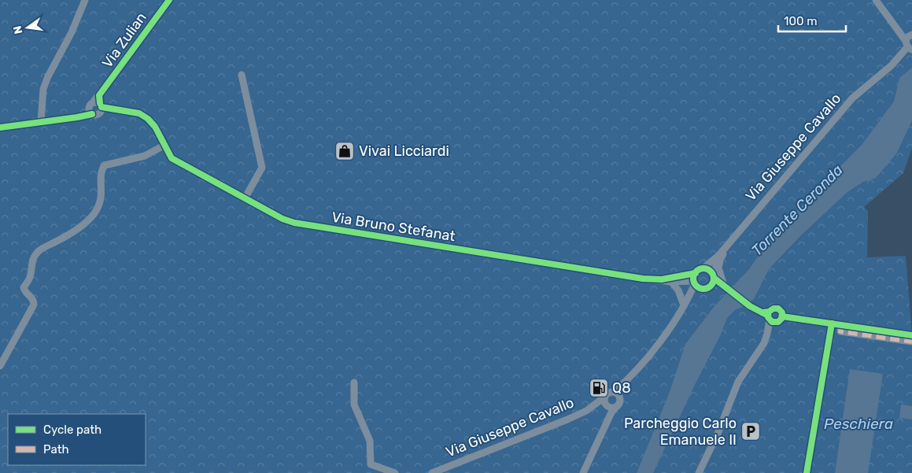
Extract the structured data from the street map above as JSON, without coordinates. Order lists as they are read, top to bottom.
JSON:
{
  "streets": {
    "street": ["Via Zulian", "Via Giuseppe Cavallo", "Via Bruno Stefanat"]
  },
  "crossings": [
    ["Via Zulian", "Via Bruno Stefanat"],
    ["Via Giuseppe Cavallo", "Via Bruno Stefanat"]
  ],
  "water": ["Torrente Ceronda", "Peschiera"],
  "places": {
    "shop": ["Vivai Licciardi"],
    "fuel station": ["Q8"],
    "parking": ["Parcheggio Carlo Emanuele II"]
  },
  "legend": ["Cycle path", "Path"],
  "scale_bar": "100 m",
  "north": "left"
}
